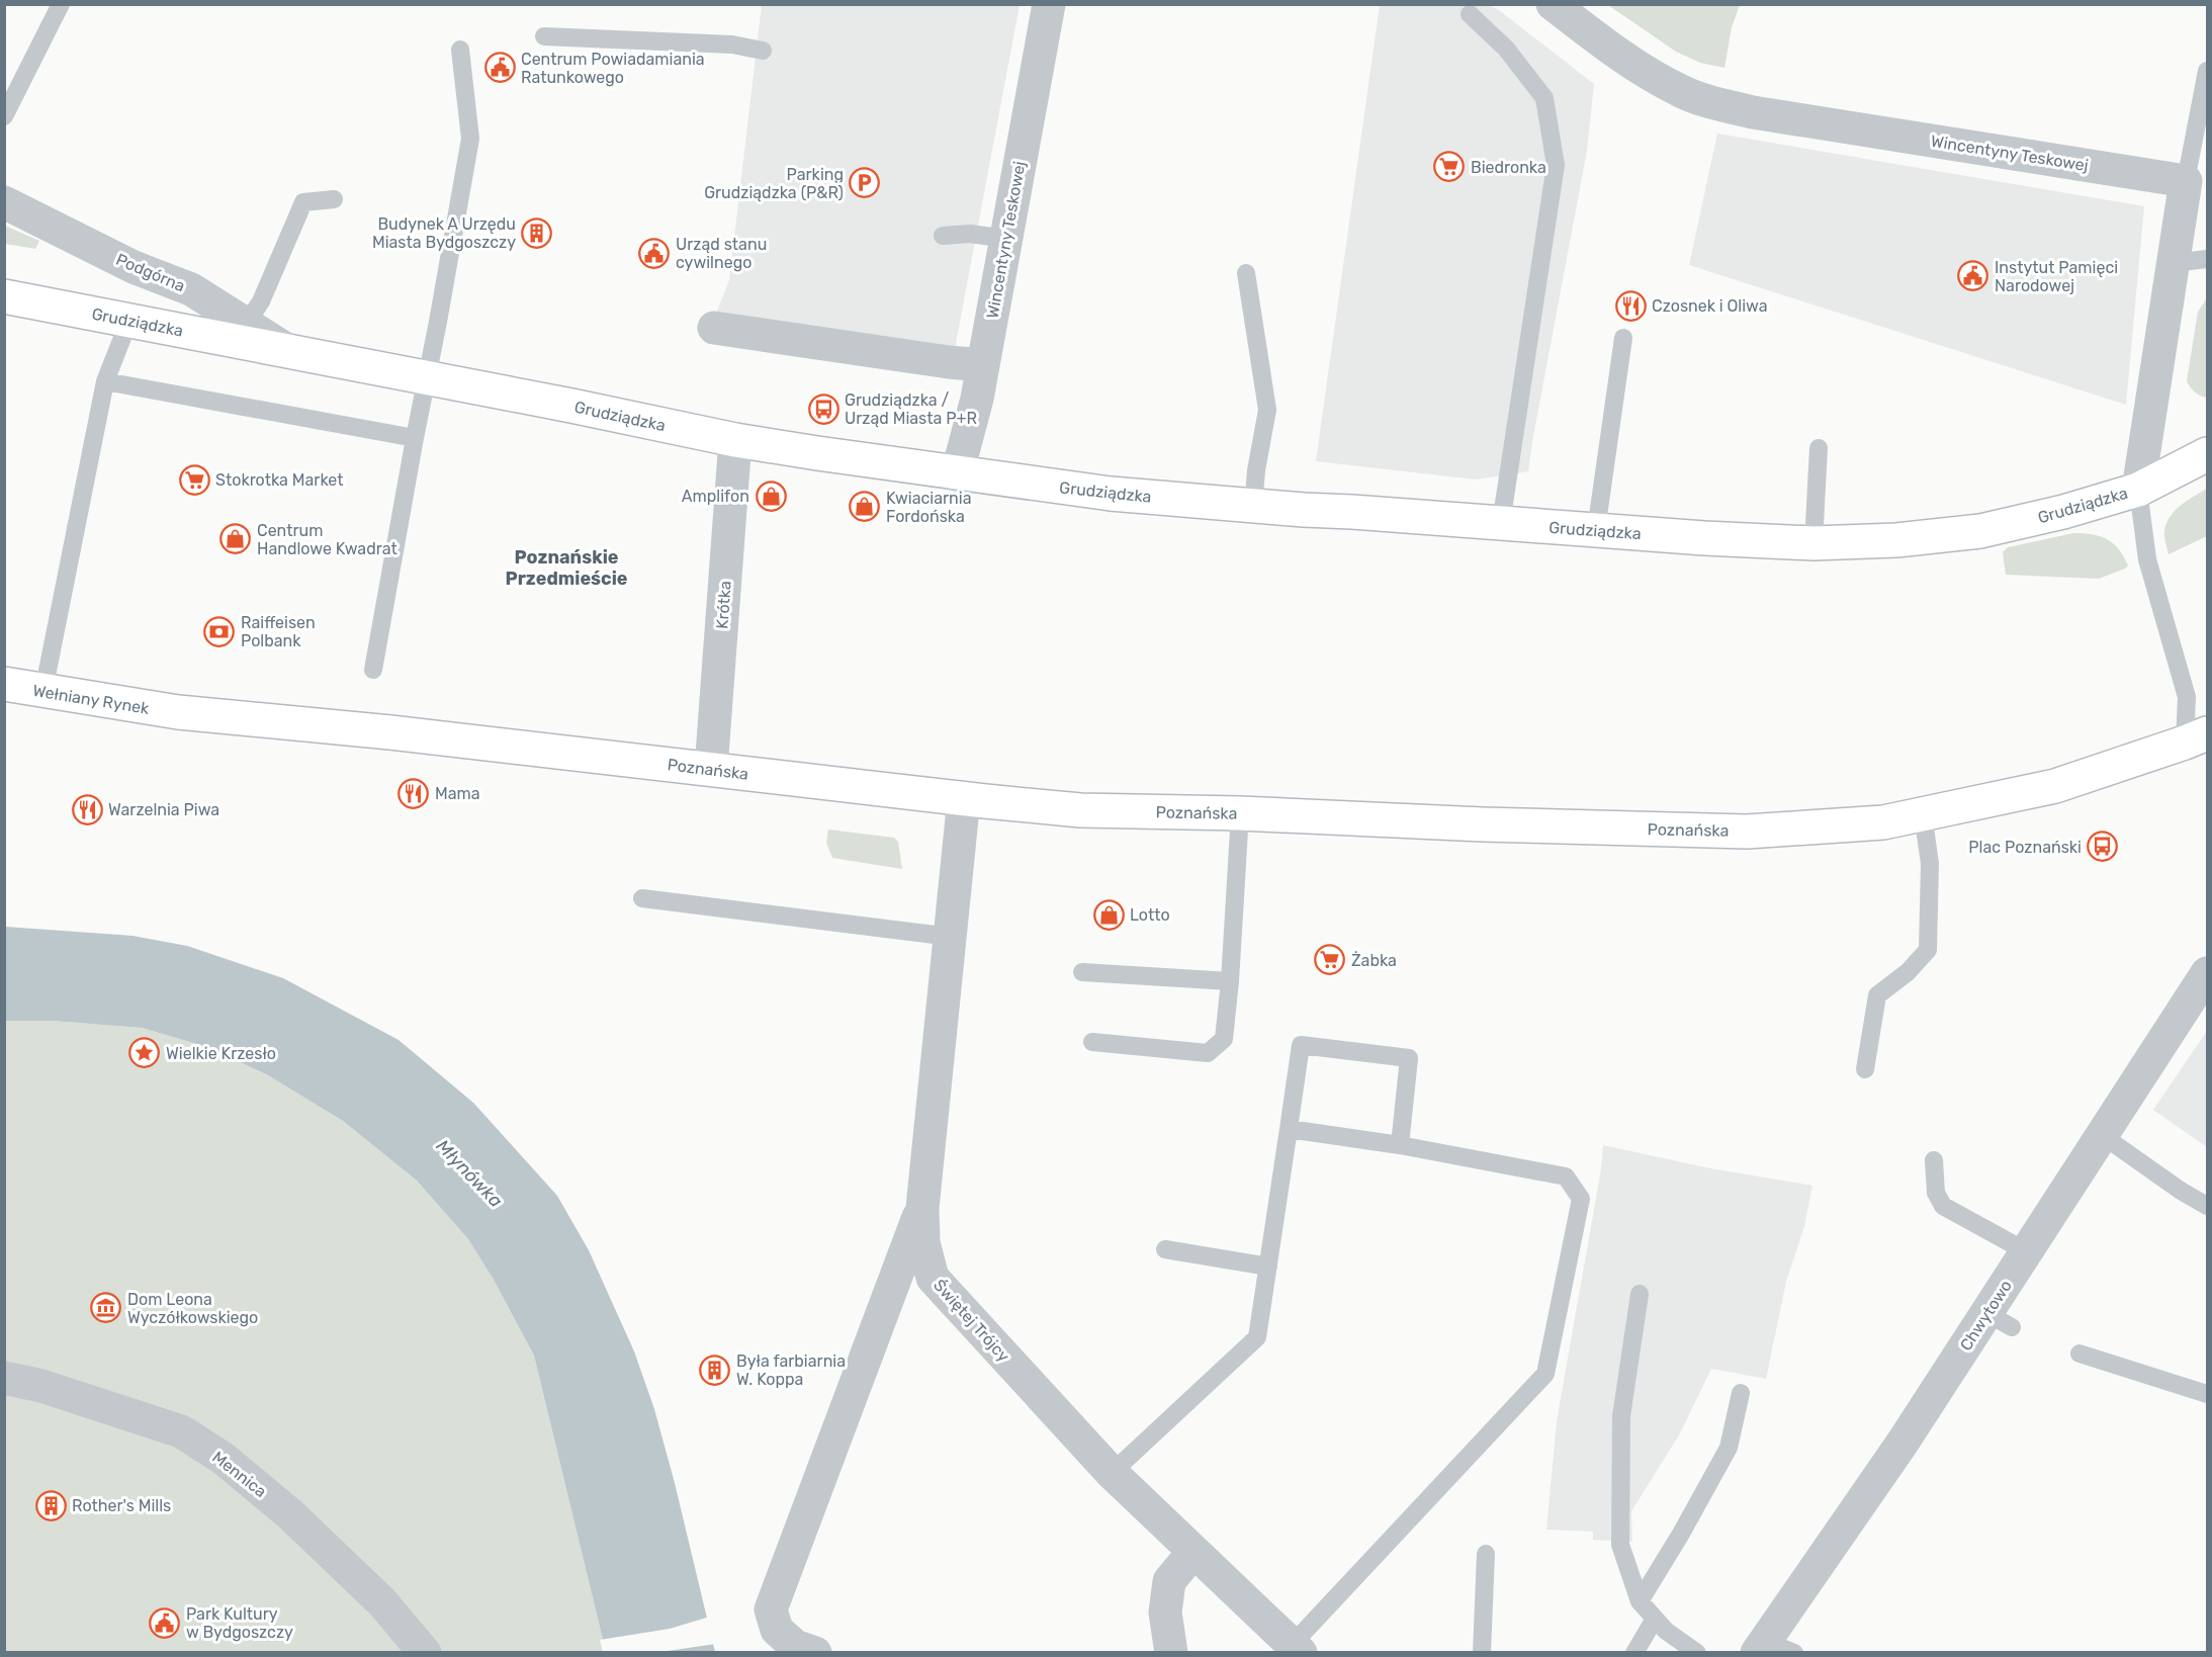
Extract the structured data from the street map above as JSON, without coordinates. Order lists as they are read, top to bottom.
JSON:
{
  "streets": {
    "main road": ["Grudziądzka", "Wełniany Rynek", "Poznańska"],
    "street": [
      "Wincentyny Teskowej",
      "Podgórna",
      "Krótka",
      "Chwytowo",
      "Świętej Trójcy",
      "Mennica"
    ]
  },
  "crossings": [
    ["Wincentyny Teskowej", "Grudziądzka"],
    ["Podgórna", "Grudziądzka"],
    ["Grudziądzka", "Krótka"],
    ["Krótka", "Poznańska"],
    ["Wełniany Rynek", "Poznańska"],
    ["Poznańska", "Świętej Trójcy"]
  ],
  "districts": ["Poznańskie Przedmieście"],
  "water": ["Młynówka"],
  "places": {
    "public building": [
      "Centrum Powiadamiania Ratunkowego",
      "Urząd stanu cywilnego",
      "Instytut Pamięci Narodowej",
      "Park Kultury w Bydgoszczy"
    ],
    "supermarket": ["Biedronka", "Stokrotka Market", "Żabka"],
    "parking": ["Parking Grudziądzka (P&R)"],
    "building": ["Budynek A Urzędu Miasta Bydgoszczy", "Była farbiarnia W. Koppa", "Rother's Mills"],
    "restaurant": ["Czosnek i Oliwa", "Mama", "Warzelnia Piwa"],
    "bus stop": ["Grudziądzka / Urząd Miasta P+R", "Plac Poznański"],
    "shop": [
      "Amplifon",
      "Kwiaciarnia Fordońska",
      "Centrum Handlowe Kwadrat",
      "Lotto"
    ],
    "bank": ["Raiffeisen Polbank"],
    "place": ["Wielkie Krzesło"],
    "museum": ["Dom Leona Wyczółkowskiego"]
  }
}
